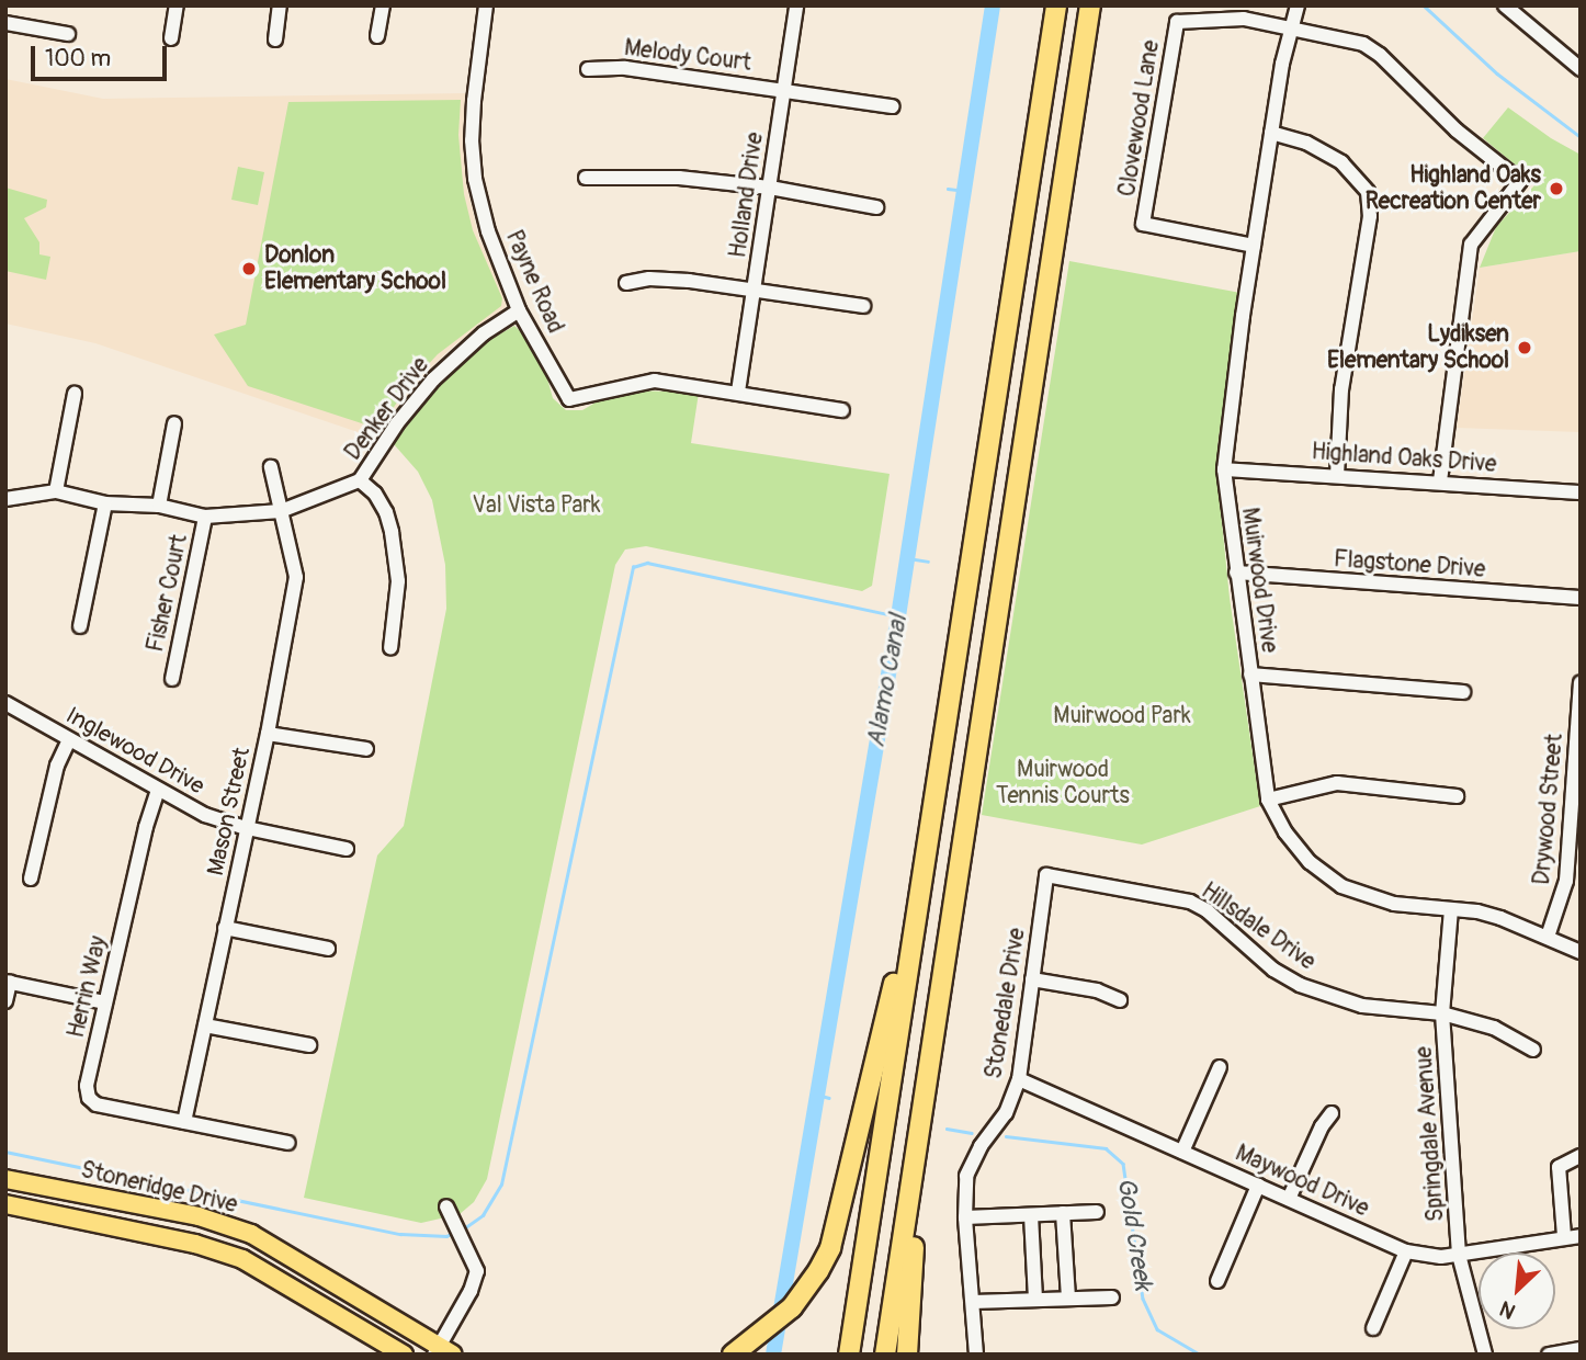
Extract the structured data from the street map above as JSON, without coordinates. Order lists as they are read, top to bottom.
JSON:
{
  "streets": {
    "main road": ["Stoneridge Drive"],
    "street": [
      "Melody Court",
      "Clovewood Lane",
      "Holland Drive",
      "Payne Road",
      "Denker Drive",
      "Highland Oaks Drive",
      "Flagstone Drive",
      "Muirwood Drive",
      "Fisher Court",
      "Inglewood Drive",
      "Drywood Street",
      "Mason Street",
      "Hillsdale Drive",
      "Herrin Way",
      "Stonedale Drive",
      "Springdale Avenue",
      "Maywood Drive"
    ]
  },
  "crossings": [
    ["Melody Court", "Holland Drive"],
    ["Clovewood Lane", "Muirwood Drive"],
    ["Holland Drive", "Payne Road"],
    ["Payne Road", "Denker Drive"],
    ["Denker Drive", "Fisher Court"],
    ["Denker Drive", "Mason Street"],
    ["Highland Oaks Drive", "Muirwood Drive"],
    ["Flagstone Drive", "Muirwood Drive"],
    ["Muirwood Drive", "Drywood Street"],
    ["Muirwood Drive", "Springdale Avenue"],
    ["Inglewood Drive", "Mason Street"],
    ["Inglewood Drive", "Herrin Way"],
    ["Mason Street", "Herrin Way"],
    ["Hillsdale Drive", "Stonedale Drive"],
    ["Hillsdale Drive", "Springdale Avenue"],
    ["Stonedale Drive", "Maywood Drive"],
    ["Springdale Avenue", "Maywood Drive"]
  ],
  "water": ["Alamo Canal", "Gold Creek"],
  "parks": ["Val Vista Park", "Muirwood Park", "Muirwood Tennis Courts"],
  "places": ["Highland Oaks Recreation Center", "Donlon Elementary School", "Lydiksen Elementary School"],
  "scale_bar": "100 m",
  "north": "bottom left"
}
